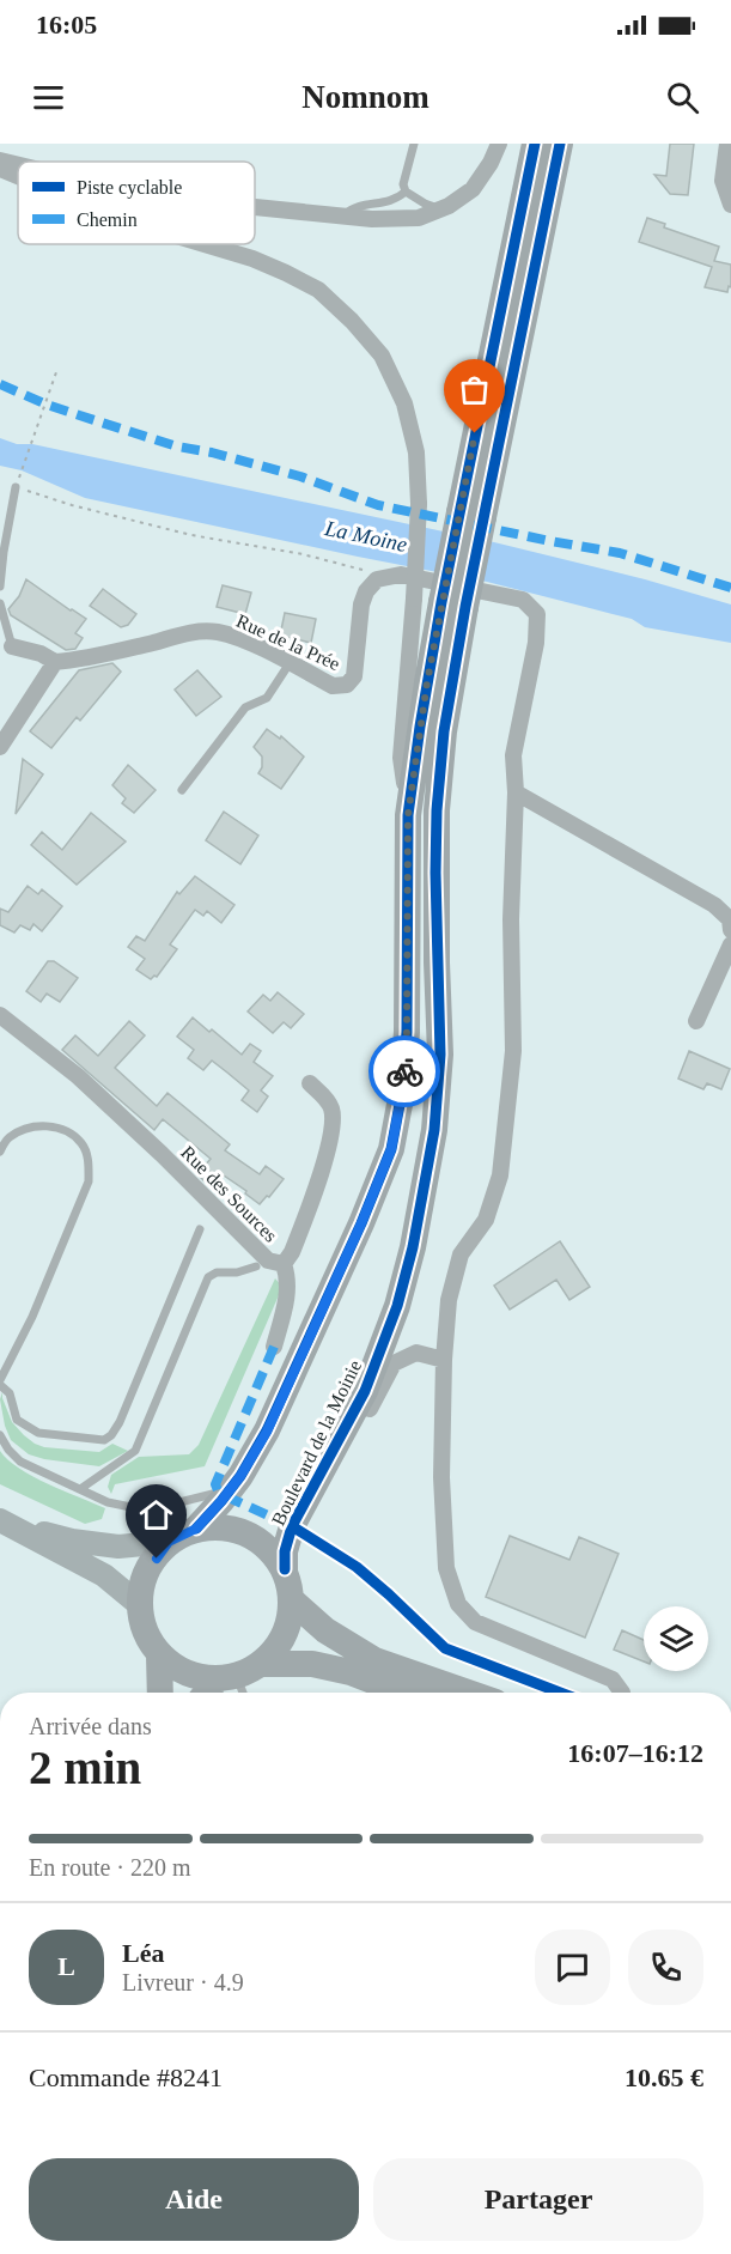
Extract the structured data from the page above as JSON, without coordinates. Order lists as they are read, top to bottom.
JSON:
{
  "streets": {
    "main road": ["Boulevard de la Moinie"],
    "street": ["Rue de la Prée", "Rue des Sources"]
  },
  "water": ["La Moine"],
  "legend": ["Piste cyclable", "Chemin"],
  "page": {
    "status": "16:05",
    "header": "Nomnom",
    "heading": ["2 min", "Arrivée dans", "16:07–16:12"],
    "panel": [
      "Léa",
      "Livreur · 4.9",
      "Commande #8241",
      "10.65 €"
    ],
    "bar": "En route · 220 m",
    "round": "L",
    "buttons": ["Aide", "Partager"]
  }
}
